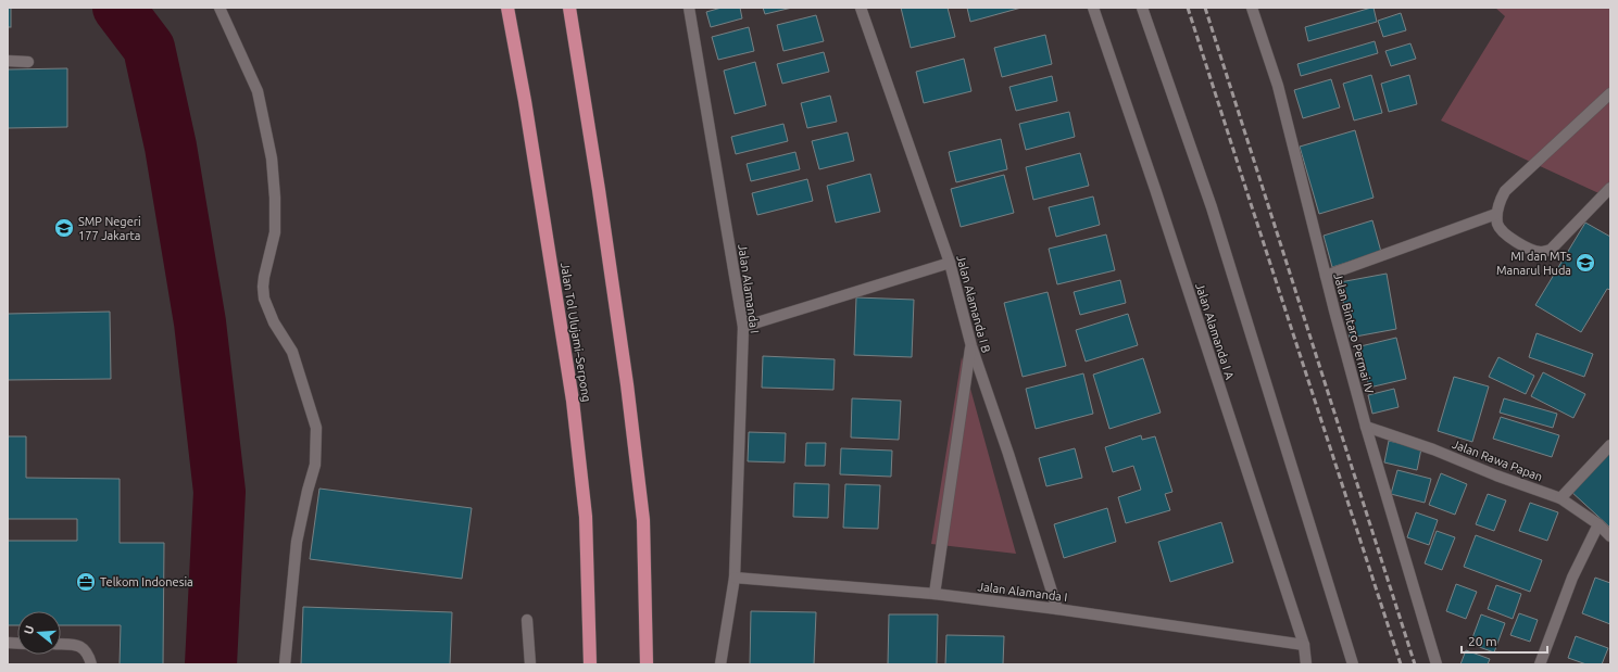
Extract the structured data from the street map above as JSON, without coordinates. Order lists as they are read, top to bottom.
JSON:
{
  "streets": {
    "highway": ["Jalan Tol Ulujami–Serpong"],
    "street": [
      "Jalan Alamanda I",
      "Jalan Alamanda I B",
      "Jalan Alamanda I A",
      "Jalan Bintaro Permai IV",
      "Jalan Rawa Papan"
    ]
  },
  "crossings": [
    ["Jalan Alamanda I", "Jalan Alamanda I B"],
    ["Jalan Alamanda I", "Jalan Alamanda I A"],
    ["Jalan Bintaro Permai IV", "Jalan Rawa Papan"]
  ],
  "places": {
    "school or university": ["SMP Negeri 177 Jakarta", "MI dan MTs Manarul Huda"],
    "office": ["Telkom Indonesia"]
  },
  "scale_bar": "20 m",
  "north": "left"
}
